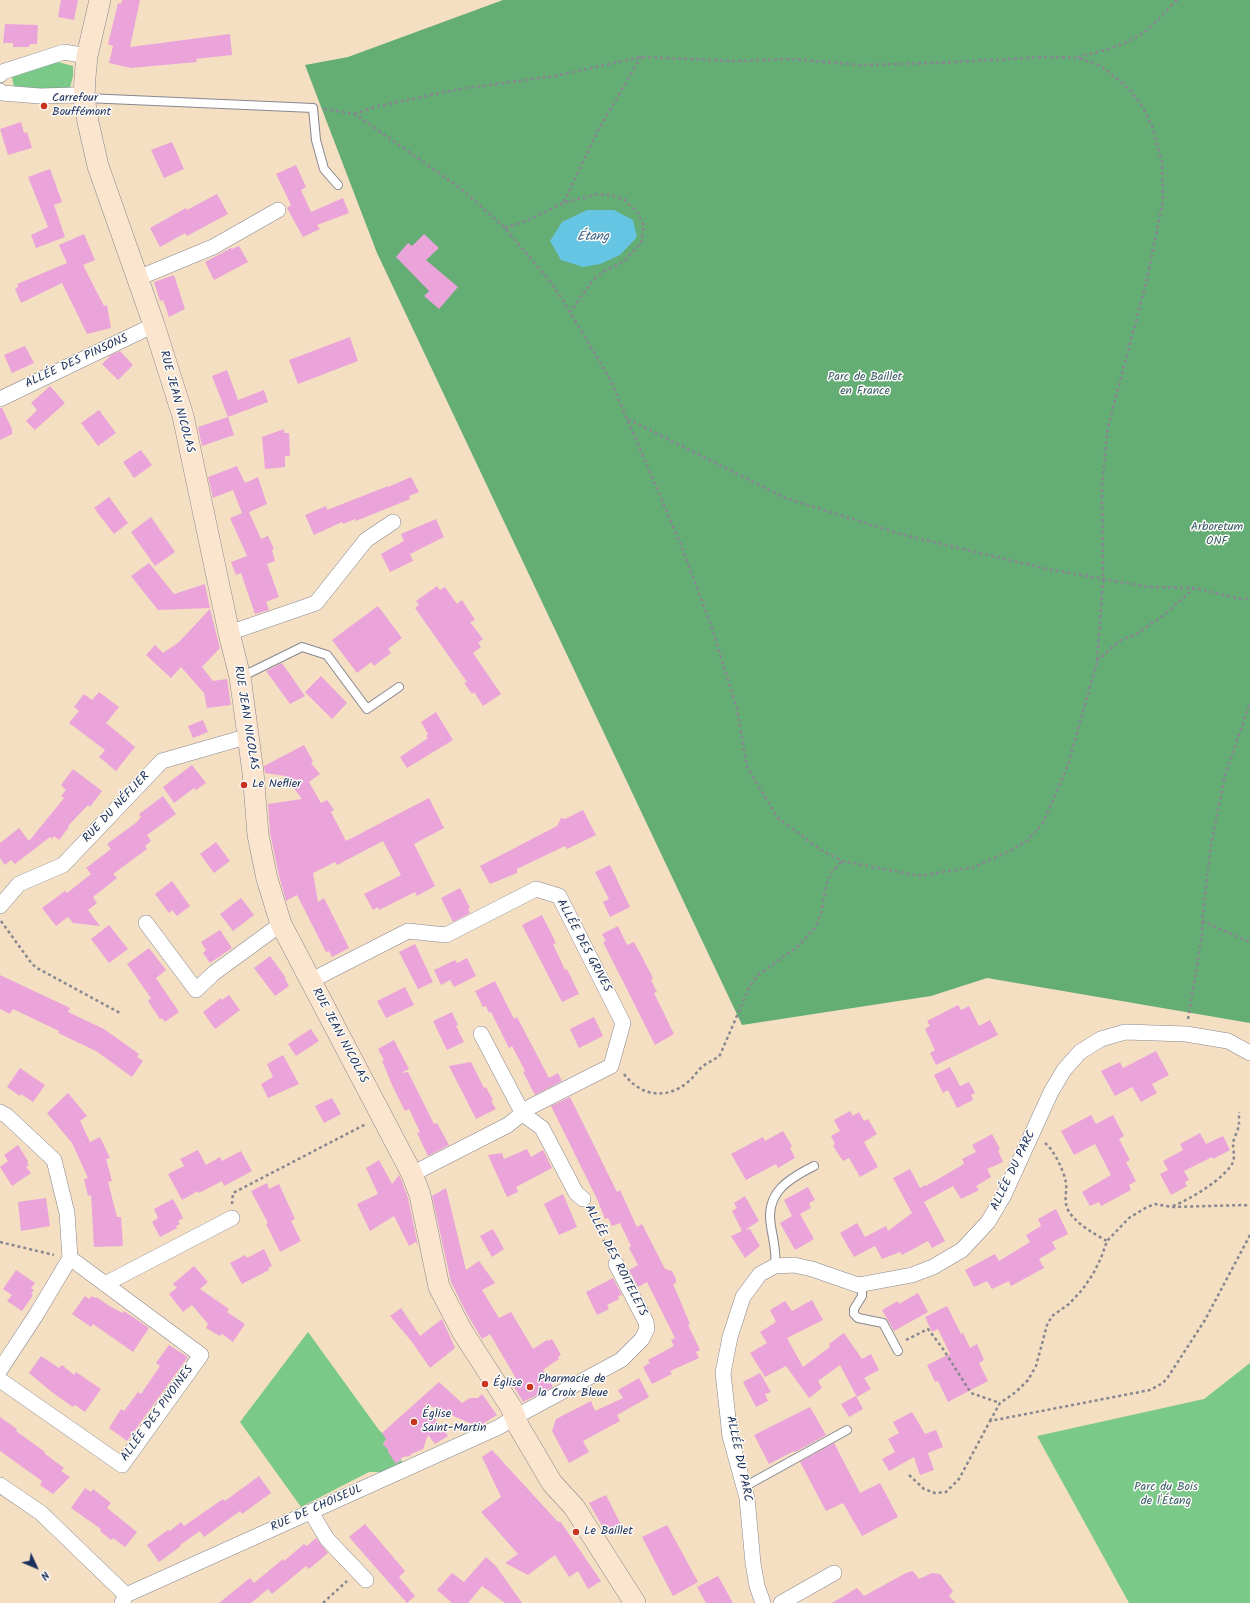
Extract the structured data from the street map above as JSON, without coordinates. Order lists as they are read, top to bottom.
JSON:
{
  "streets": {
    "street": [
      "ALLÉE DES PINSONS",
      "RUE JEAN NICOLAS",
      "RUE DU NÉFLIER",
      "ALLÉE DES GRIVES",
      "ALLÉE DU PARC",
      "ALLÉE DES ROITELETS",
      "ALLÉE DES PIVOINES",
      "RUE DE CHOISEUL"
    ]
  },
  "crossings": [
    ["ALLÉE DES PINSONS", "RUE JEAN NICOLAS"],
    ["RUE JEAN NICOLAS", "RUE DU NÉFLIER"],
    ["RUE JEAN NICOLAS", "ALLÉE DES GRIVES"],
    ["RUE JEAN NICOLAS", "ALLÉE DES ROITELETS"],
    ["RUE JEAN NICOLAS", "RUE DE CHOISEUL"],
    ["ALLÉE DES ROITELETS", "RUE DE CHOISEUL"]
  ],
  "water": ["Étang"],
  "parks": ["Parc de Baillet en France", "Arboretum ONF", "Parc du Bois de l'Étang"],
  "places": [
    "Carrefour Bouffémont",
    "Le Neflier",
    "Église",
    "Pharmacie de la Croix Bleue",
    "Église Saint-Martin",
    "Le Baillet"
  ],
  "north": "bottom right"
}
